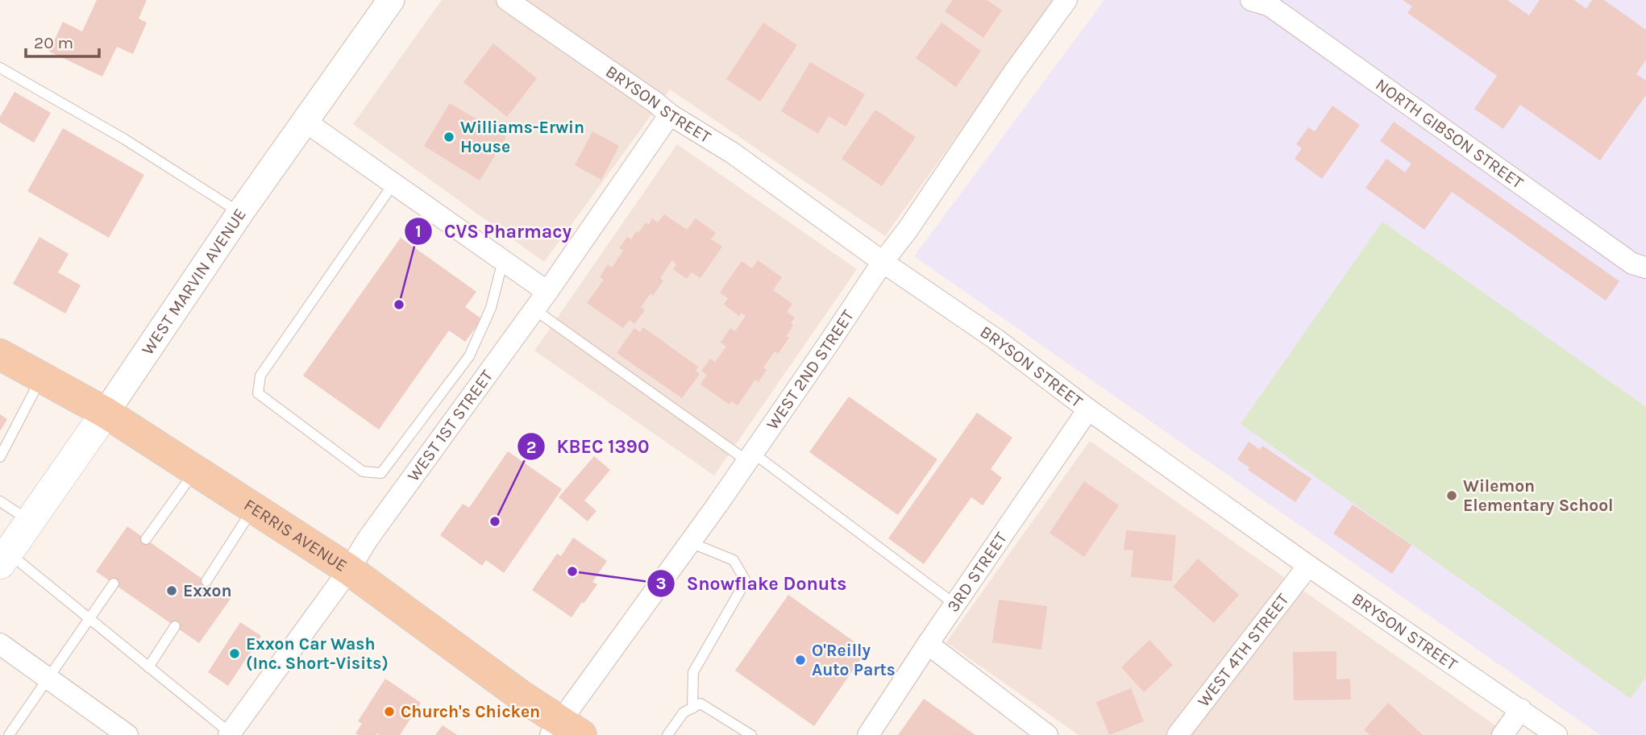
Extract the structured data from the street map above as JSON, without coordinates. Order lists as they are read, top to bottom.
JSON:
{
  "streets": {
    "main road": ["WEST MARVIN AVENUE", "FERRIS AVENUE"],
    "street": [
      "BRYSON STREET",
      "NORTH GIBSON STREET",
      "WEST 2ND STREET",
      "WEST 1ST STREET",
      "3RD STREET",
      "WEST 4TH STREET"
    ]
  },
  "crossings": [
    ["BRYSON STREET", "WEST 2ND STREET"],
    ["BRYSON STREET", "WEST 1ST STREET"],
    ["BRYSON STREET", "3RD STREET"],
    ["BRYSON STREET", "WEST 4TH STREET"],
    ["WEST MARVIN AVENUE", "FERRIS AVENUE"],
    ["WEST 2ND STREET", "FERRIS AVENUE"],
    ["WEST 1ST STREET", "FERRIS AVENUE"]
  ],
  "places": [
    "Williams-Erwin House",
    "CVS Pharmacy",
    "Wilemon Elementary School",
    "KBEC 1390",
    "Snowflake Donuts",
    "Exxon",
    "Exxon Car Wash (Inc. Short-Visits)",
    "O'Reilly Auto Parts",
    "Church's Chicken"
  ],
  "scale_bar": "20 m"
}
